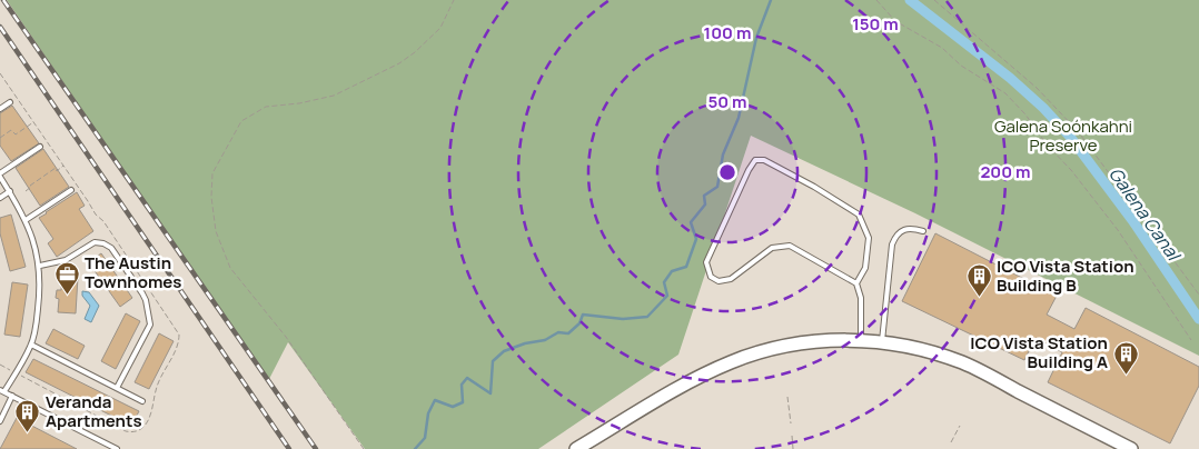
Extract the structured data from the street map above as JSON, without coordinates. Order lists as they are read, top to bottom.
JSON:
{
  "water": ["Galena Canal"],
  "parks": ["Galena Soónkahni Preserve"],
  "places": {
    "office": ["The Austin Townhomes"],
    "building": ["ICO Vista Station Building B", "ICO Vista Station Building A", "Veranda Apartments"]
  },
  "rings": [
    "150 m",
    "100 m",
    "50 m",
    "200 m"
  ]
}
